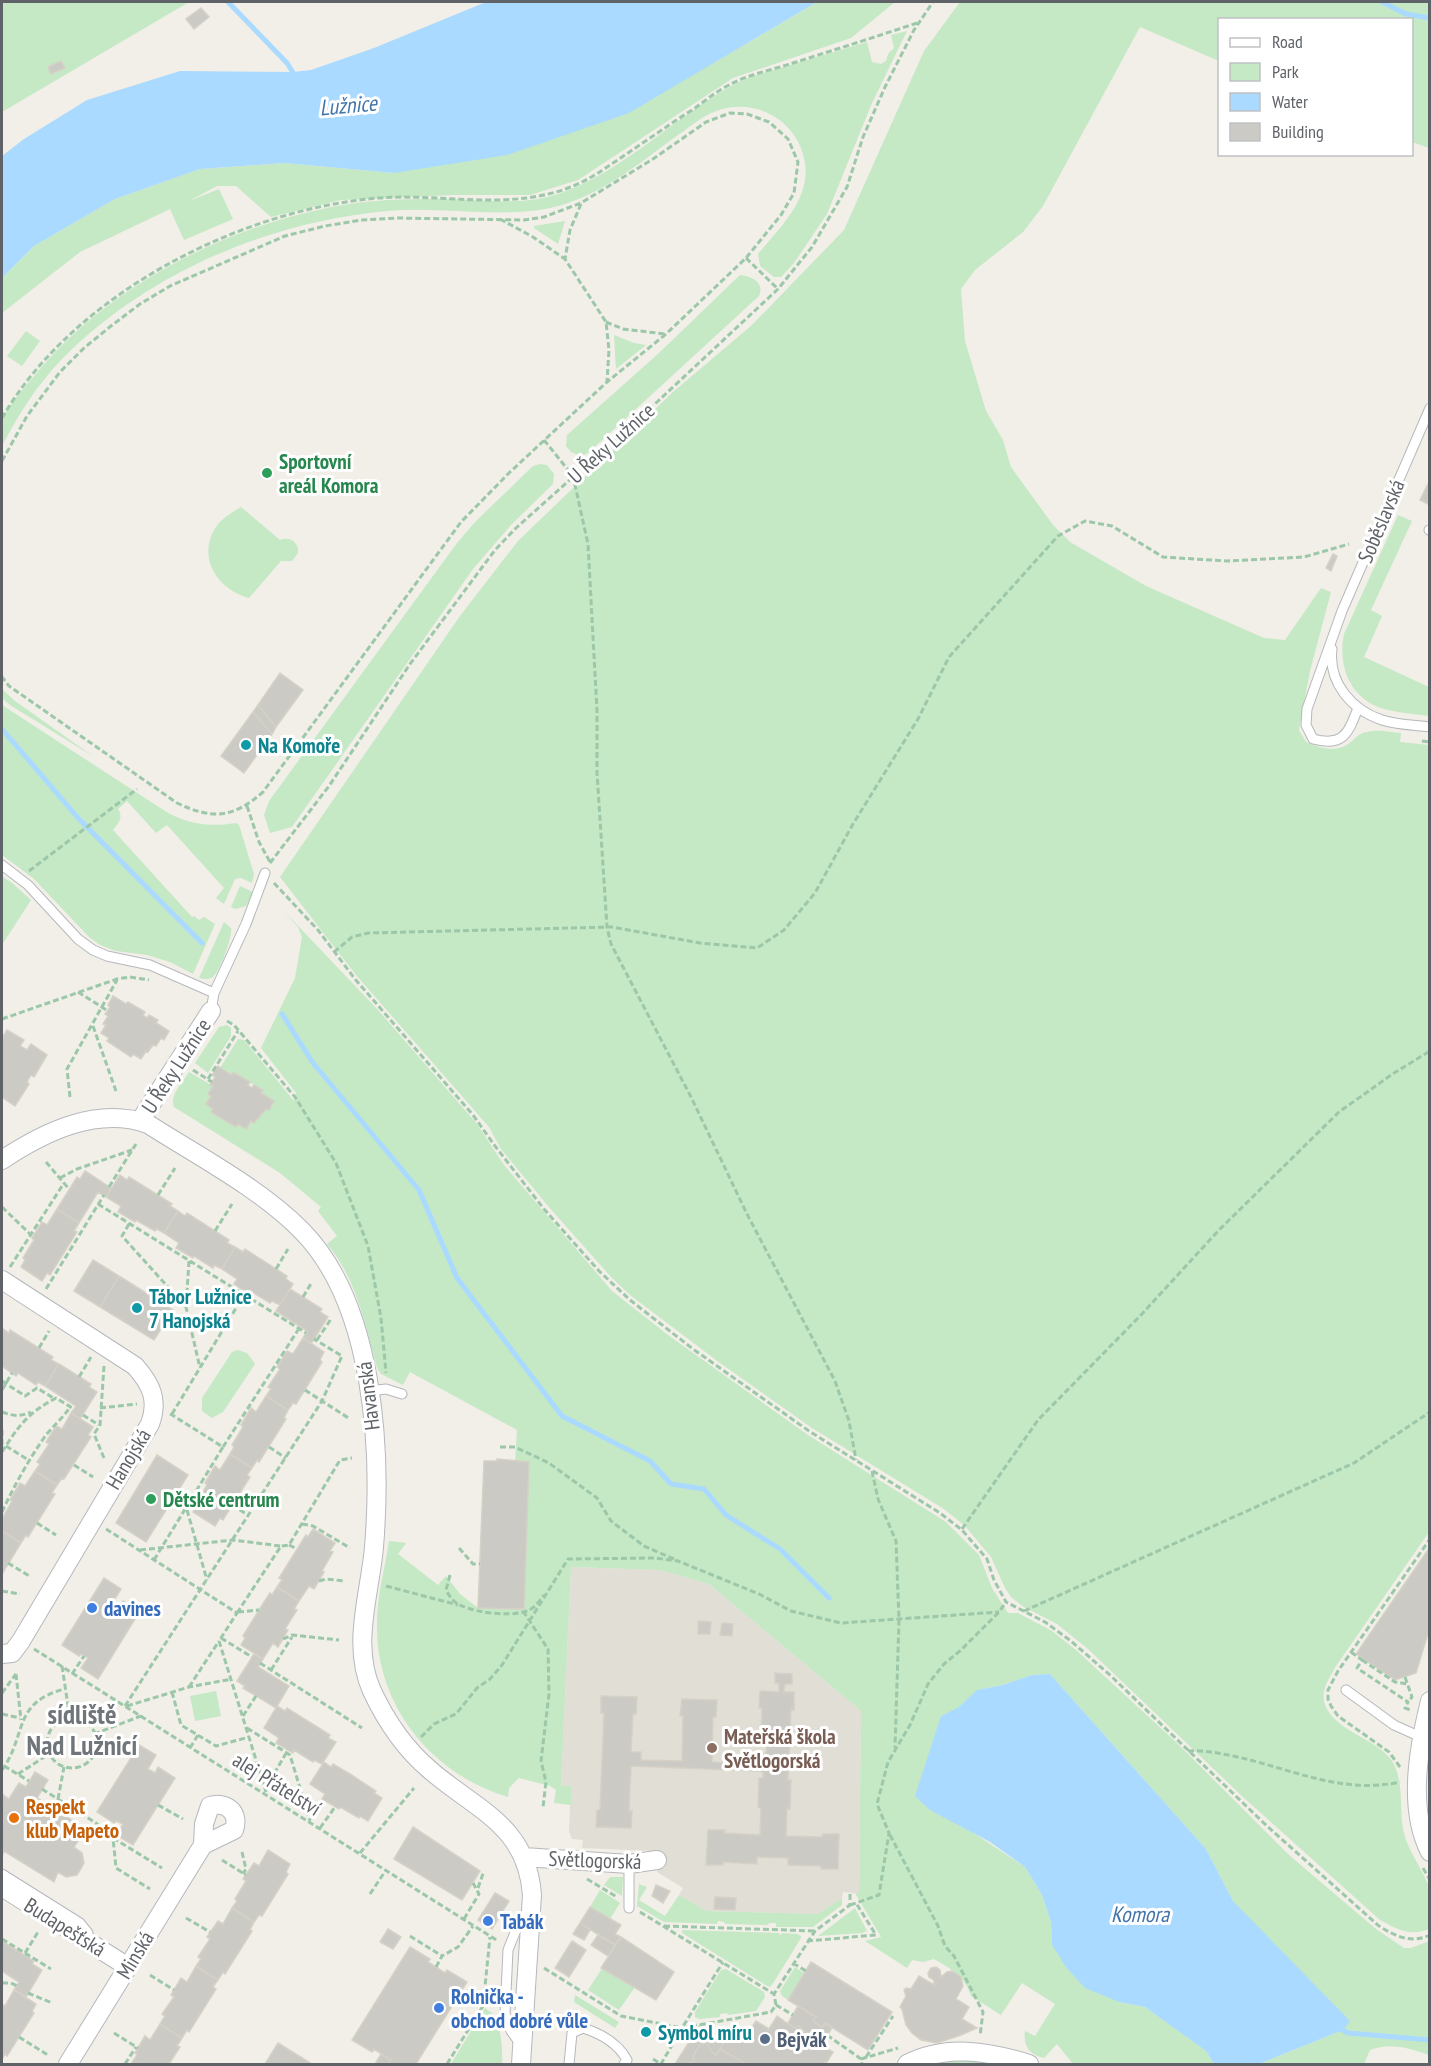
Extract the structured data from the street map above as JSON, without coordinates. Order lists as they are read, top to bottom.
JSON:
{
  "streets": {
    "street": [
      "U Řeky Lužnice",
      "Havanská",
      "Hanojská",
      "Světlogorská",
      "Budapešťská",
      "Minská"
    ],
    "lane": ["Soběslavská"],
    "path": ["alej Přátelství"]
  },
  "crossings": [
    ["U Řeky Lužnice", "Havanská"],
    ["Havanská", "Světlogorská"],
    ["Budapešťská", "Minská"]
  ],
  "districts": ["sídliště Nad Lužnicí"],
  "water": ["Lužnice", "Komora"],
  "places": [
    "Sportovní areál Komora",
    "Na Komoře",
    "Tábor Lužnice 7 Hanojská",
    "Dětské centrum",
    "davines",
    "Mateřská škola Světlogorská",
    "Respekt klub Mapeto",
    "Tabák",
    "Rolnička - obchod dobré vůle",
    "Symbol míru",
    "Bejvák"
  ],
  "legend": [
    "Road",
    "Park",
    "Water",
    "Building"
  ]
}
